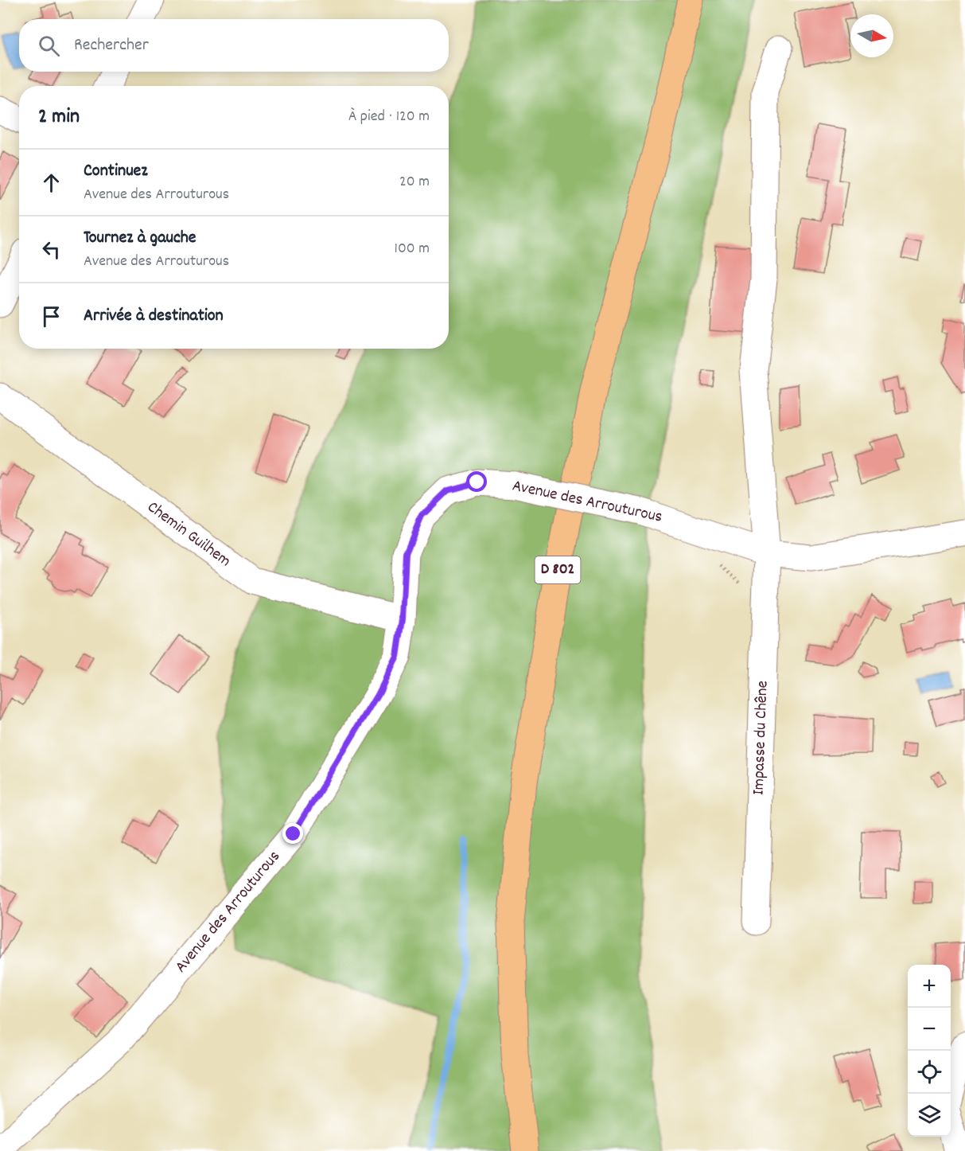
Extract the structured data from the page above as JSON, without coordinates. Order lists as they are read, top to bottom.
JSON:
{
  "streets": {
    "main road": ["D 802"],
    "street": ["Avenue des Arrouturous", "Chemin Guilhem", "Impasse du Chêne"]
  },
  "crossings": [
    ["Avenue des Arrouturous", "Chemin Guilhem"],
    ["Avenue des Arrouturous", "Impasse du Chêne"]
  ],
  "north": "right",
  "page": {
    "search": "Rechercher",
    "heading": ["2 min", "À pied · 120 m"],
    "list": [
      ["Continuez", "Avenue des Arrouturous", "20 m"],
      ["Tournez à gauche", "Avenue des Arrouturous", "100 m"],
      "Arrivée à destination"
    ],
    "map_buttons": ["+", "−"]
  }
}
